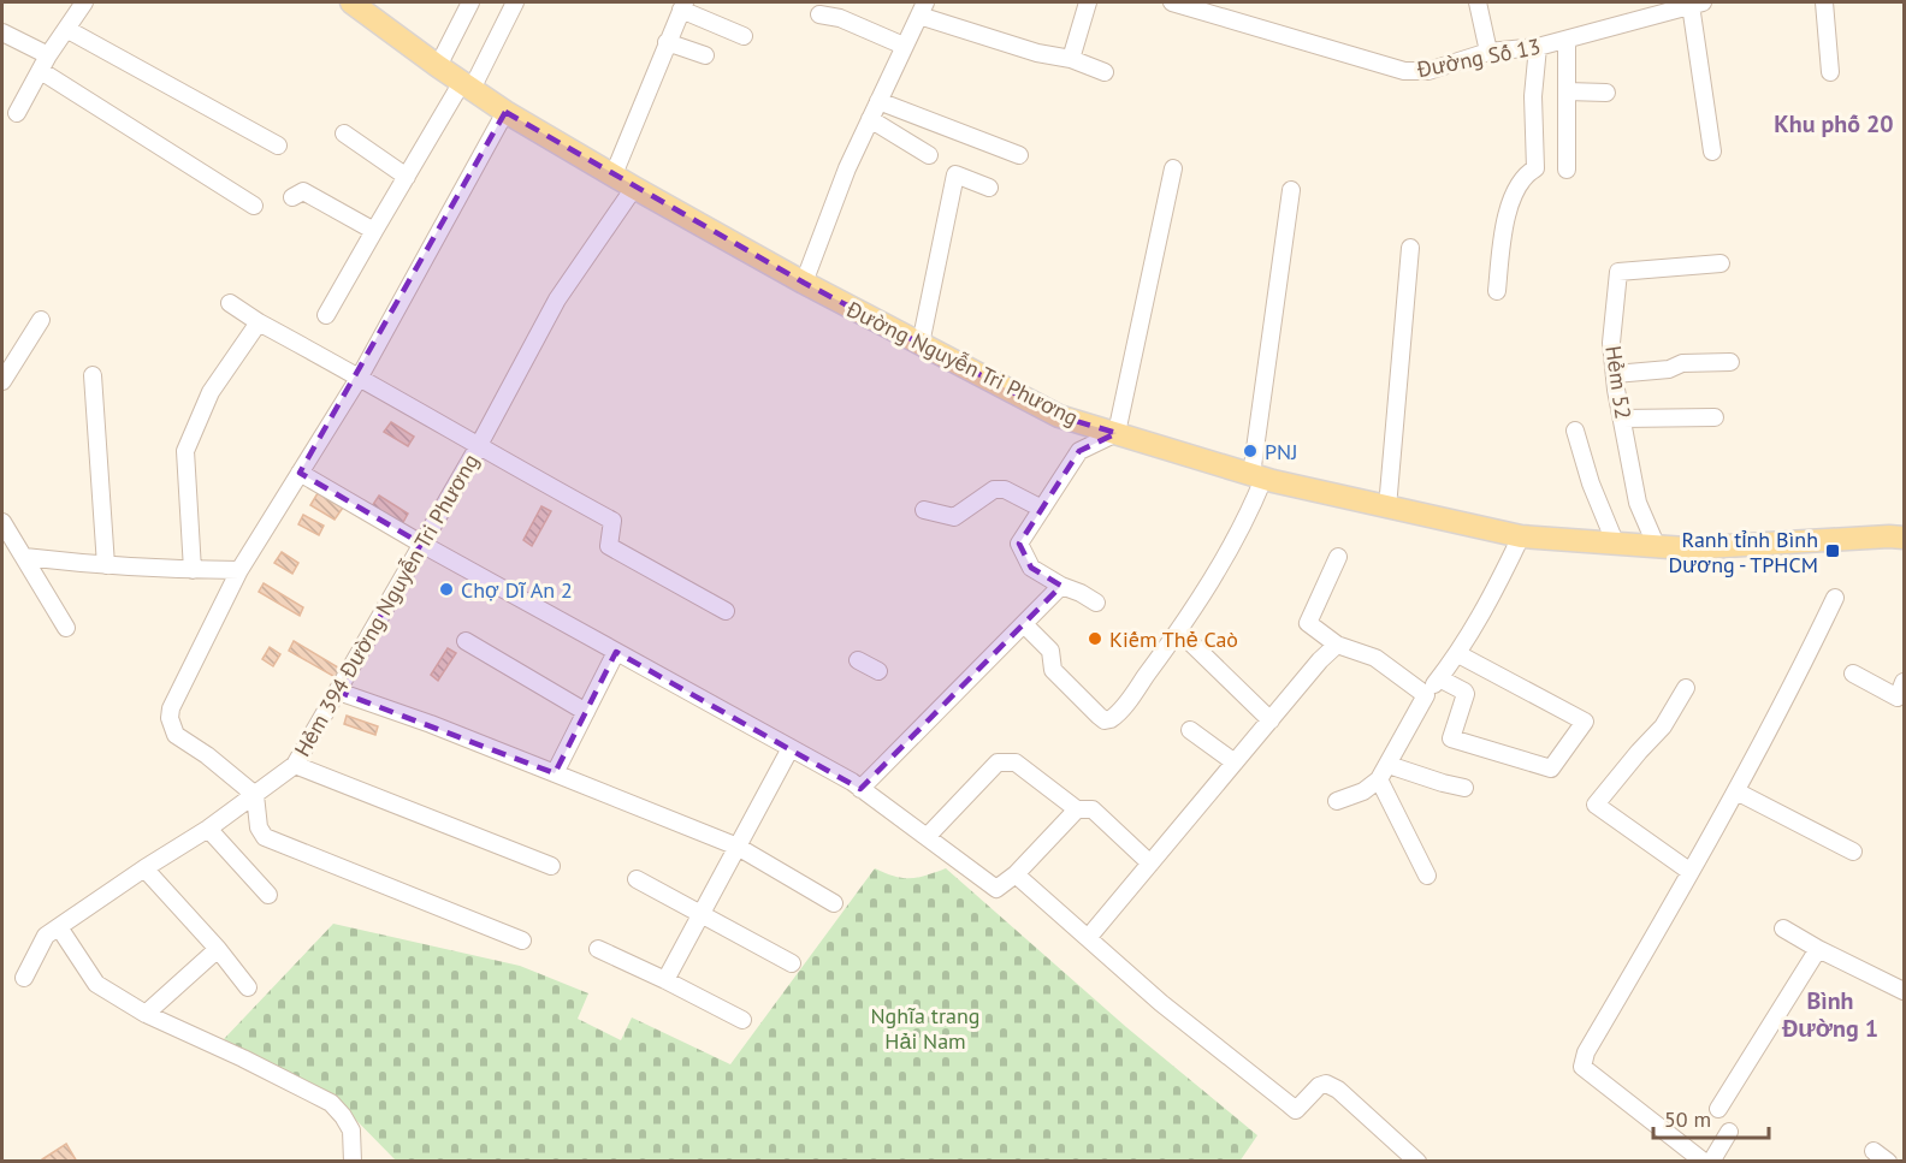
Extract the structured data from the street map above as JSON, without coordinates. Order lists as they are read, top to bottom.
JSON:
{
  "streets": {
    "main road": ["Đường Nguyễn Tri Phương"],
    "street": ["Đường Số 13", "Hẻm 52", "Hẻm 394 Đường Nguyễn Tri Phương"]
  },
  "crossings": [
    ["Đường Nguyễn Tri Phương", "Hẻm 52"],
    ["Đường Nguyễn Tri Phương", "Hẻm 394 Đường Nguyễn Tri Phương"]
  ],
  "districts": ["Khu phố 20", "Bình Đường 1"],
  "parks": ["Nghĩa trang Hải Nam"],
  "places": {
    "other": ["PNJ", "Chợ Dĩ An 2", "Kiếm Thẻ Caò"],
    "transit": ["Ranh tỉnh Bình Dương - TPHCM"]
  },
  "scale_bar": "50 m"
}
